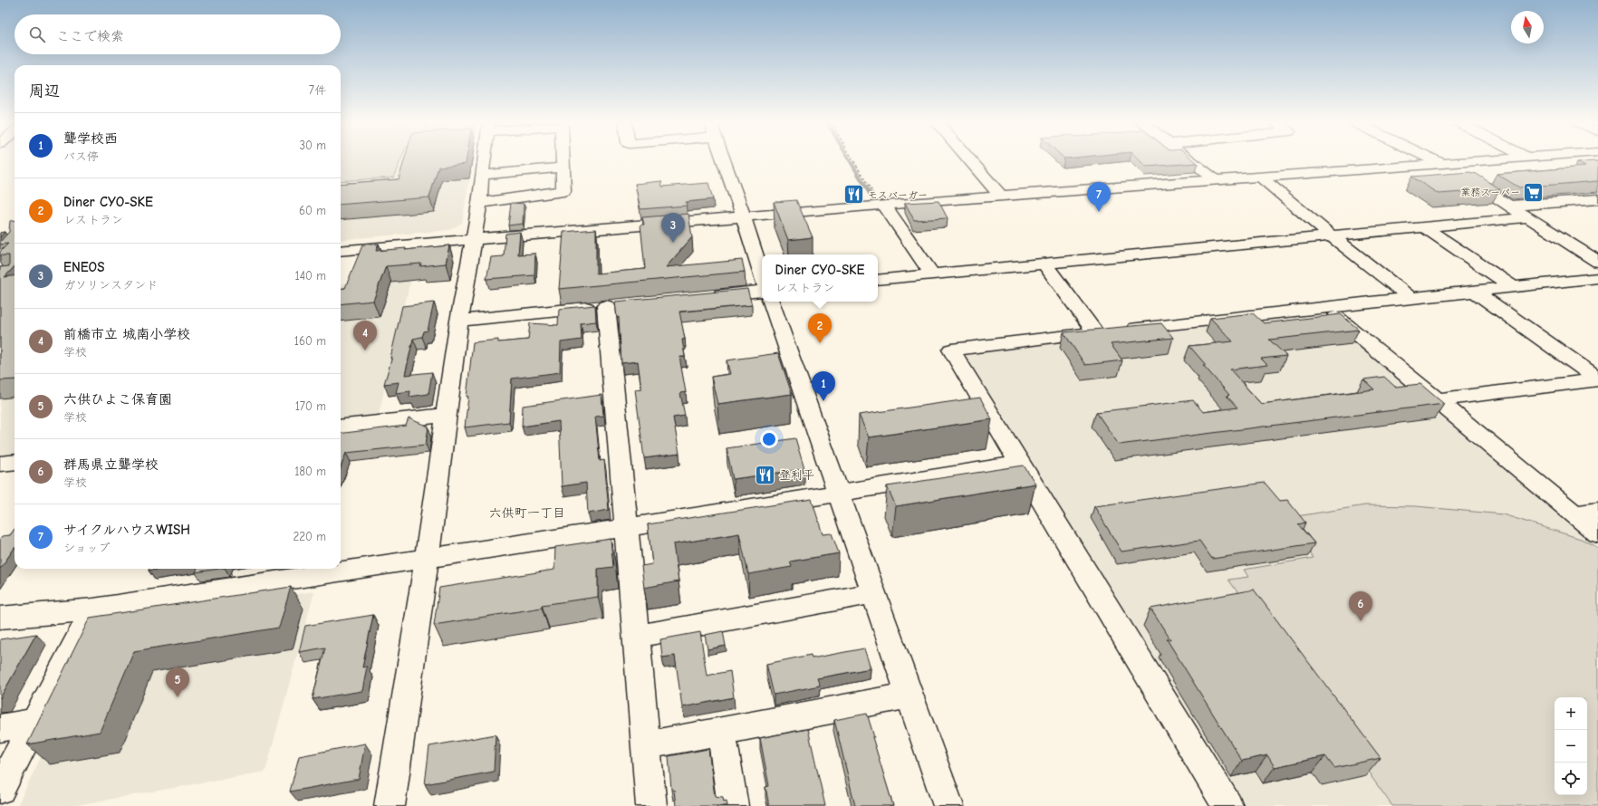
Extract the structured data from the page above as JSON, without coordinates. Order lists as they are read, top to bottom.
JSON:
{
  "districts": ["六供町一丁目"],
  "places": {
    "supermarket": ["業務スーパー"],
    "restaurant": ["モスバーガー", "登利平"]
  },
  "north": "top",
  "page": {
    "search": "ここで検索",
    "heading": ["周辺", "7件"],
    "list": [
      {
        "mark": "1",
        "name": "聾学校西",
        "note": "バス停",
        "value": "30 m"
      },
      {
        "mark": "2",
        "name": "Diner CYO-SKE",
        "note": "レストラン",
        "value": "60 m"
      },
      {
        "mark": "3",
        "name": "ENEOS",
        "note": "ガソリンスタンド",
        "value": "140 m"
      },
      {
        "mark": "4",
        "name": "前橋市立 城南小学校",
        "note": "学校",
        "value": "160 m"
      },
      {
        "mark": "5",
        "name": "六供ひよこ保育園",
        "note": "学校",
        "value": "170 m"
      },
      {
        "mark": "6",
        "name": "群馬県立聾学校",
        "note": "学校",
        "value": "180 m"
      },
      {
        "mark": "7",
        "name": "サイクルハウスWISH",
        "note": "ショップ",
        "value": "220 m"
      }
    ],
    "pins": [
      "7",
      "3",
      "2",
      "4",
      "1",
      "6",
      "5"
    ],
    "popup": ["Diner CYO-SKE", "レストラン"],
    "map_buttons": ["+", "−"]
  }
}
